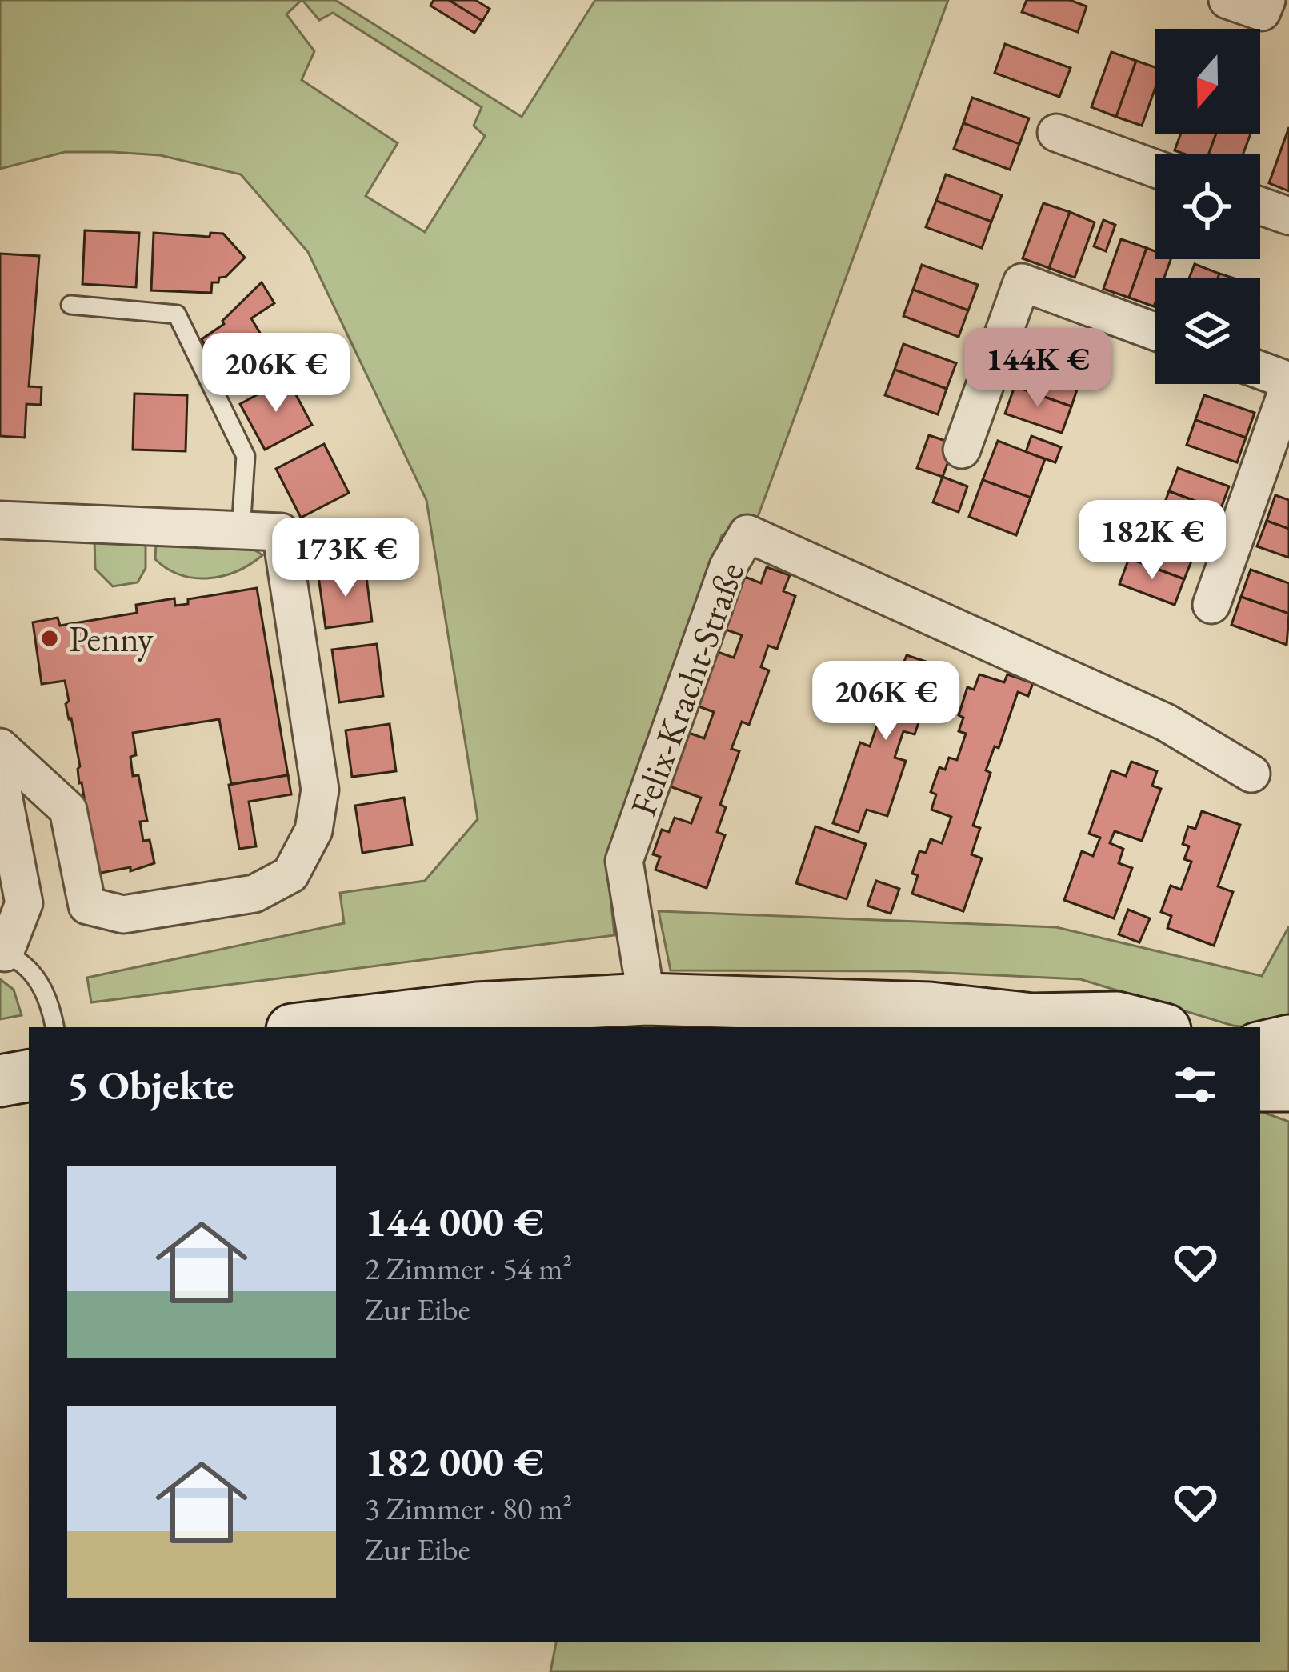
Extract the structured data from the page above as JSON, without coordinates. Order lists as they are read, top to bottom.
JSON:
{
  "streets": {
    "street": ["Felix-Kracht-Straße"]
  },
  "places": ["Penny"],
  "north": "bottom",
  "page": {
    "price": [
      "144K €",
      "206K €",
      "182K €",
      "173K €",
      "206K €"
    ],
    "heading": "5 Objekte",
    "list": [
      {
        "name": "144 000 €",
        "note": "2 Zimmer · 54 m² · Zur Eibe"
      },
      {
        "name": "182 000 €",
        "note": "3 Zimmer · 80 m² · Zur Eibe"
      }
    ]
  }
}
